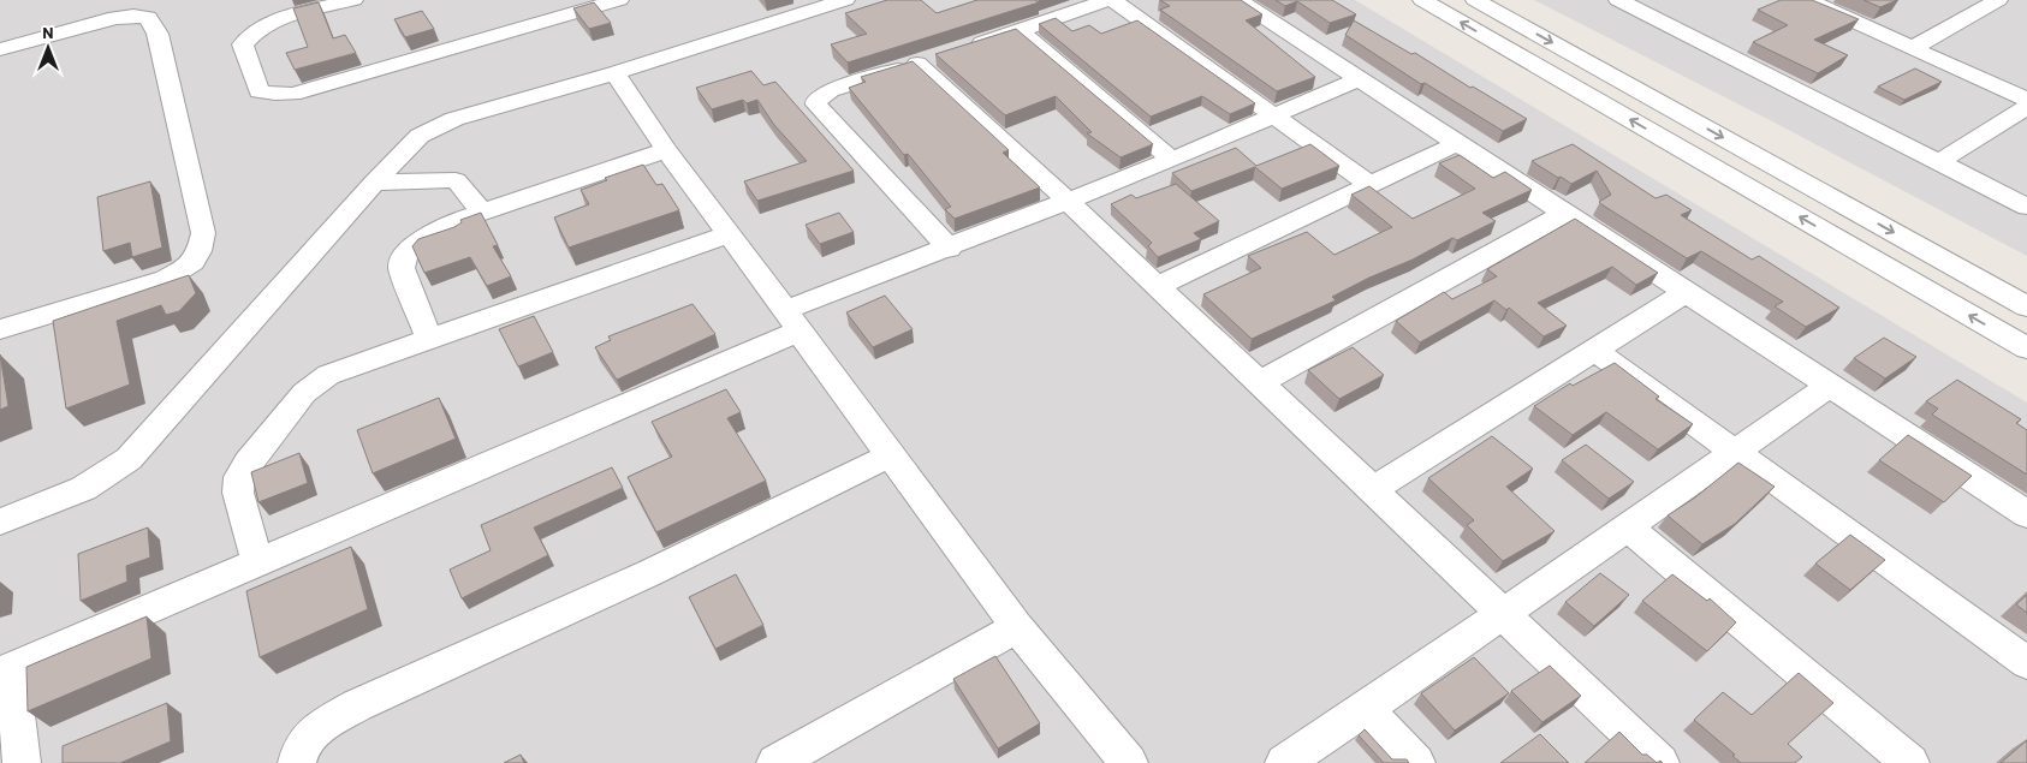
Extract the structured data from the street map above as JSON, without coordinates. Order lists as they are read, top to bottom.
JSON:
{
  "north": "top"
}
